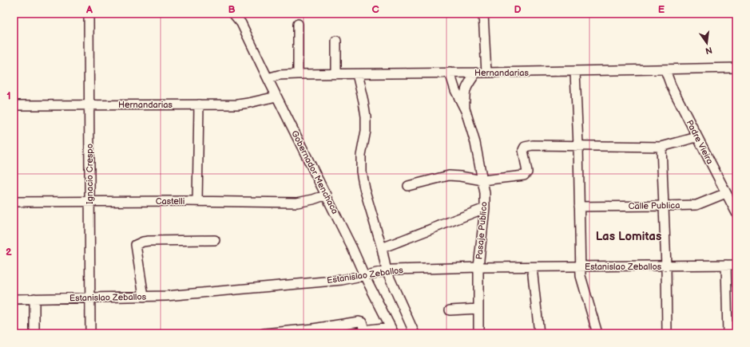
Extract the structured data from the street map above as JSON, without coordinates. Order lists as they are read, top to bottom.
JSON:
{
  "streets": {
    "street": [
      "Hernandarias",
      "Padre Vieira",
      "Gobernador Menchaca",
      "Ignacio Crespo",
      "Castelli",
      "Calle Publica",
      "Pasaje Publico",
      "Estanislao Zeballos"
    ]
  },
  "crossings": [
    ["Hernandarias", "Padre Vieira"],
    ["Hernandarias", "Gobernador Menchaca"],
    ["Hernandarias", "Ignacio Crespo"],
    ["Hernandarias", "Pasaje Publico"],
    ["Padre Vieira", "Calle Publica"],
    ["Gobernador Menchaca", "Castelli"],
    ["Gobernador Menchaca", "Estanislao Zeballos"],
    ["Ignacio Crespo", "Castelli"],
    ["Ignacio Crespo", "Estanislao Zeballos"],
    ["Pasaje Publico", "Estanislao Zeballos"]
  ],
  "districts": ["Las Lomitas"],
  "north": "bottom",
  "grid": {
    "columns": [
      "A",
      "B",
      "C",
      "D",
      "E"
    ],
    "rows": ["1", "2"]
  }
}
